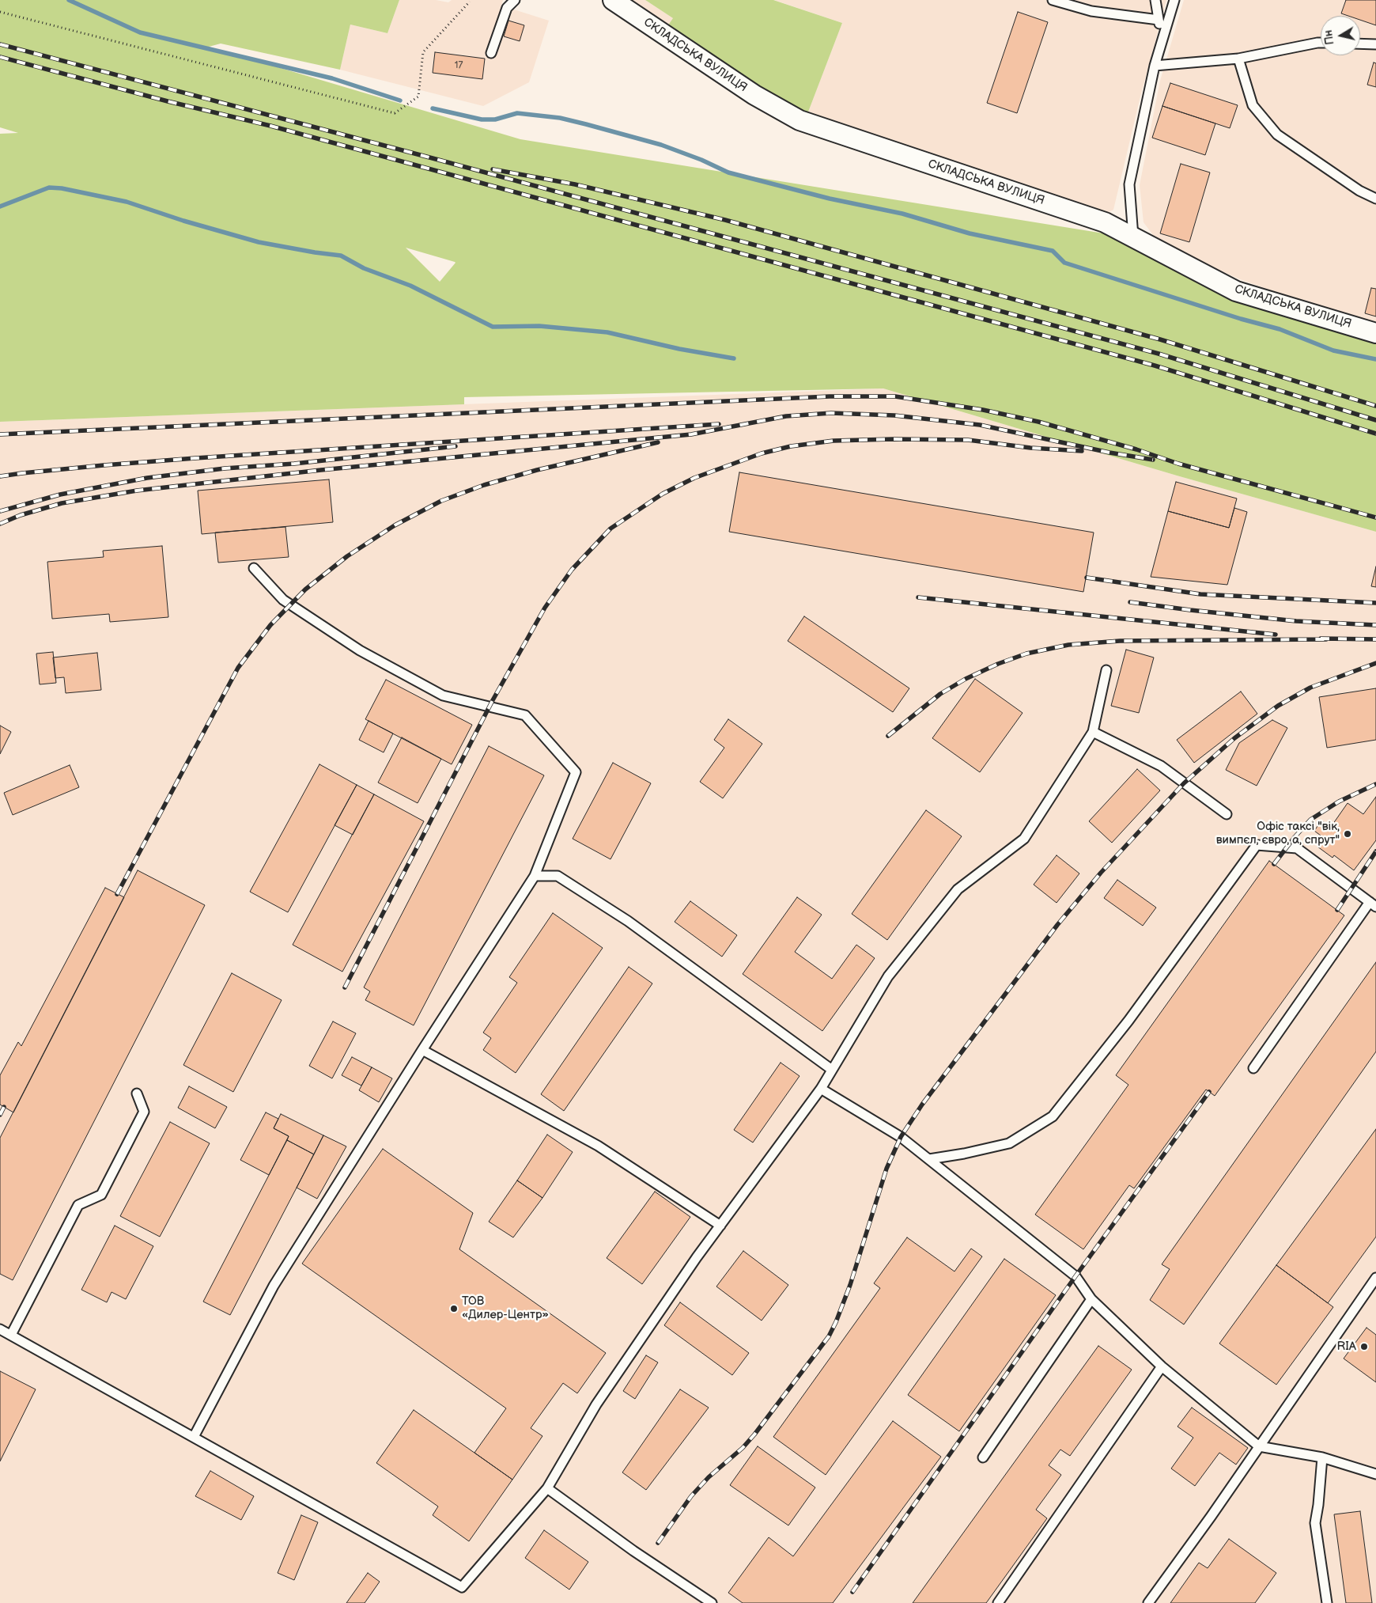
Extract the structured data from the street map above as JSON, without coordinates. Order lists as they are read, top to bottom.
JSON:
{
  "streets": {
    "street": ["СКЛАДСЬКА ВУЛИЦЯ"]
  },
  "places": ["Офіс таксі \"вік, вимпєл, євро, а, спрут\"", "ТОВ «Дилер-Центр»", "RIA"],
  "house_numbers": ["17"],
  "north": "left"
}
